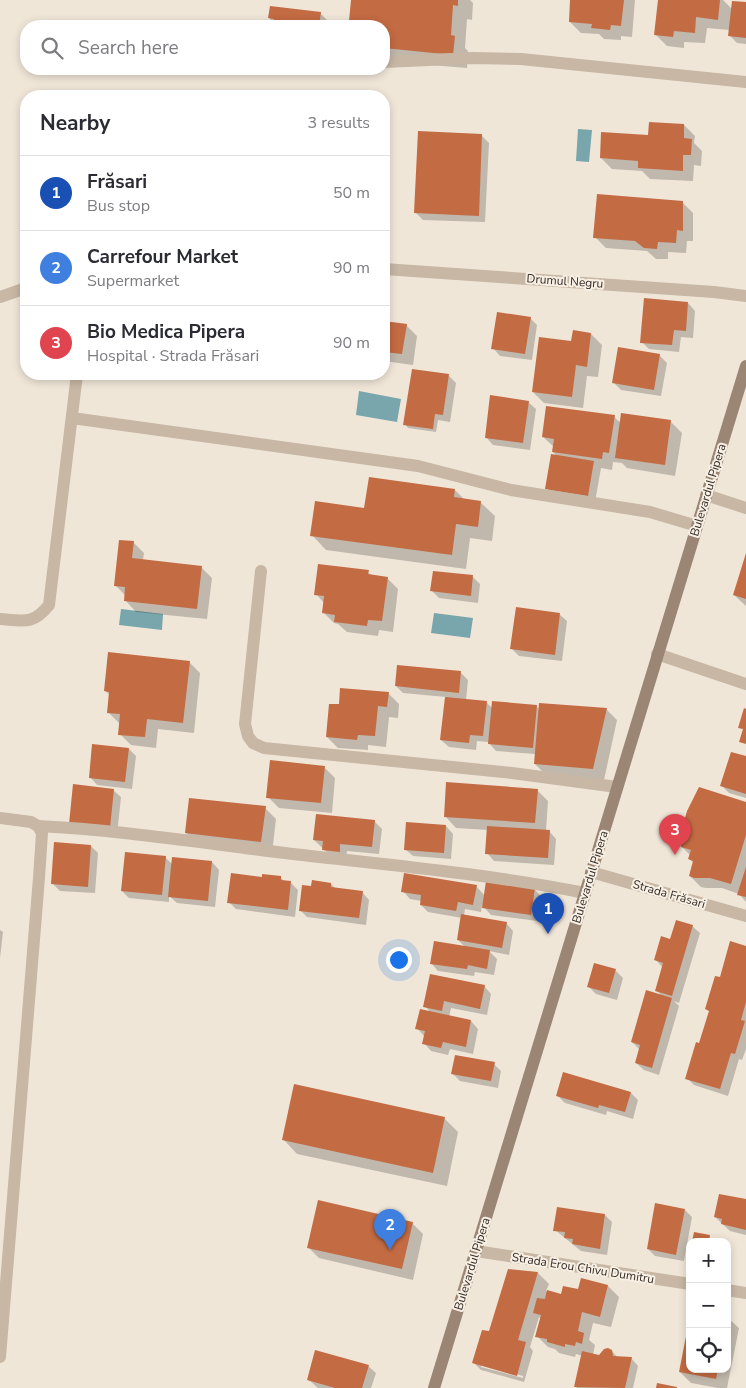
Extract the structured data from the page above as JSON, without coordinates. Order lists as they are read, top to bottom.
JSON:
{
  "streets": {
    "main road": ["Bulevardul Pipera"],
    "street": ["Drumul Negru", "Strada Frăsari", "Strada Erou Chivu Dumitru"]
  },
  "crossings": [
    ["Bulevardul Pipera", "Strada Frăsari"],
    ["Bulevardul Pipera", "Strada Erou Chivu Dumitru"]
  ],
  "page": {
    "search": "Search here",
    "heading": ["Nearby", "3 results"],
    "list": [
      {
        "mark": "1",
        "name": "Frăsari",
        "note": "Bus stop",
        "value": "50 m"
      },
      {
        "mark": "2",
        "name": "Carrefour Market",
        "note": "Supermarket",
        "value": "90 m"
      },
      {
        "mark": "3",
        "name": "Bio Medica Pipera",
        "note": "Hospital · Strada Frăsari",
        "value": "90 m"
      }
    ],
    "pins": ["3", "1", "2"],
    "map_buttons": ["+", "−"]
  }
}
